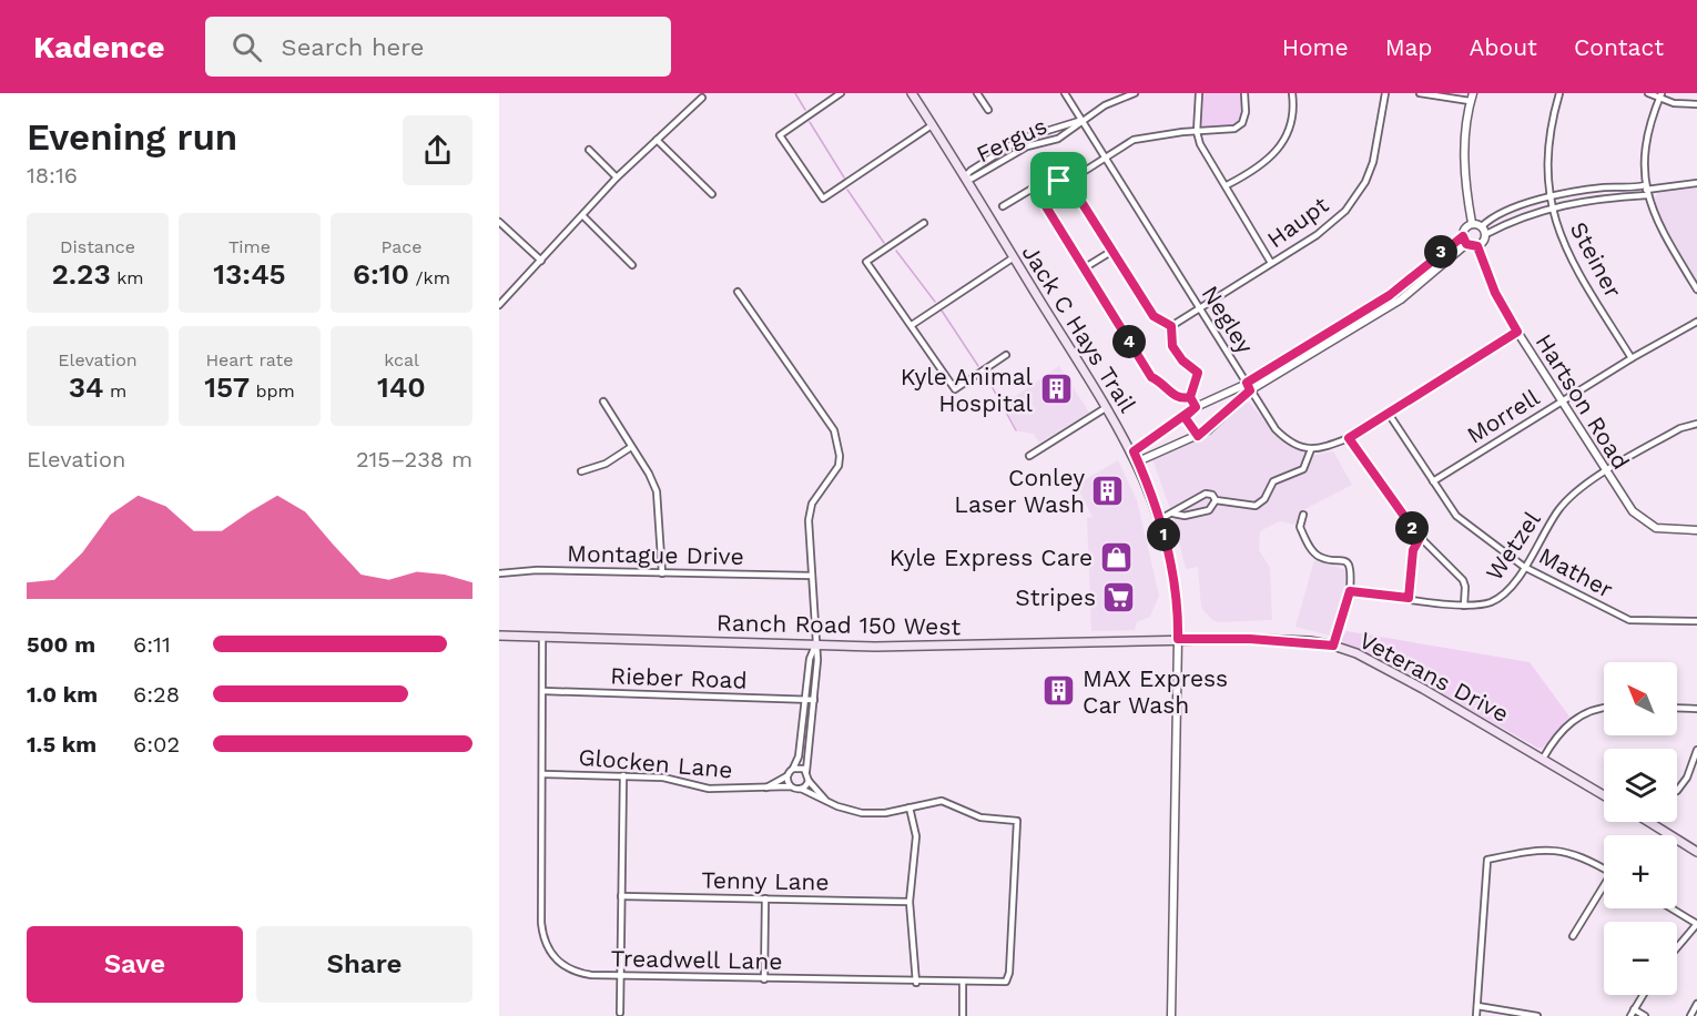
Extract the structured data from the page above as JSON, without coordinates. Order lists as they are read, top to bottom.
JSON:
{
  "streets": {
    "main road": ["Jack C Hays Trail", "Ranch Road 150 West", "Veterans Drive"],
    "street": [
      "Fergus",
      "Haupt",
      "Steiner",
      "Negley",
      "Hartson Road",
      "Morrell",
      "Wetzel",
      "Montague Drive",
      "Mather",
      "Rieber Road",
      "Glocken Lane",
      "Tenny Lane",
      "Treadwell Lane"
    ]
  },
  "crossings": [
    ["Fergus", "Negley"],
    ["Fergus", "Jack C Hays Trail"],
    ["Haupt", "Negley"],
    ["Steiner", "Morrell"],
    ["Jack C Hays Trail", "Ranch Road 150 West"],
    ["Jack C Hays Trail", "Veterans Drive"],
    ["Hartson Road", "Morrell"],
    ["Hartson Road", "Wetzel"],
    ["Morrell", "Mather"],
    ["Wetzel", "Mather"],
    ["Ranch Road 150 West", "Veterans Drive"],
    ["Ranch Road 150 West", "Treadwell Lane"],
    ["Rieber Road", "Treadwell Lane"],
    ["Glocken Lane", "Treadwell Lane"]
  ],
  "places": {
    "building": ["Kyle Animal Hospital", "Conley Laser Wash", "MAX Express Car Wash"],
    "shop": ["Kyle Express Care"],
    "supermarket": ["Stripes"]
  },
  "north": "top left",
  "page": {
    "header": "Kadence",
    "search": "Search here",
    "nav": [
      "Home",
      "Map",
      "About",
      "Contact"
    ],
    "heading": ["Evening run", "18:16"],
    "stats": [
      ["Distance", "2.23 km"],
      ["Time", "13:45"],
      ["Pace", "6:10 /km"],
      ["Elevation", "34 m"],
      ["Heart rate", "157 bpm"],
      ["kcal", "140"]
    ],
    "pins": [
      "3",
      "4",
      "2",
      "1"
    ],
    "chart": ["Elevation", "215–238 m"],
    "list": [
      {
        "name": "500 m",
        "note": "6:11"
      },
      {
        "name": "1.0 km",
        "note": "6:28"
      },
      {
        "name": "1.5 km",
        "note": "6:02"
      }
    ],
    "map_buttons": ["+", "−"],
    "buttons": ["Save", "Share"]
  }
}
